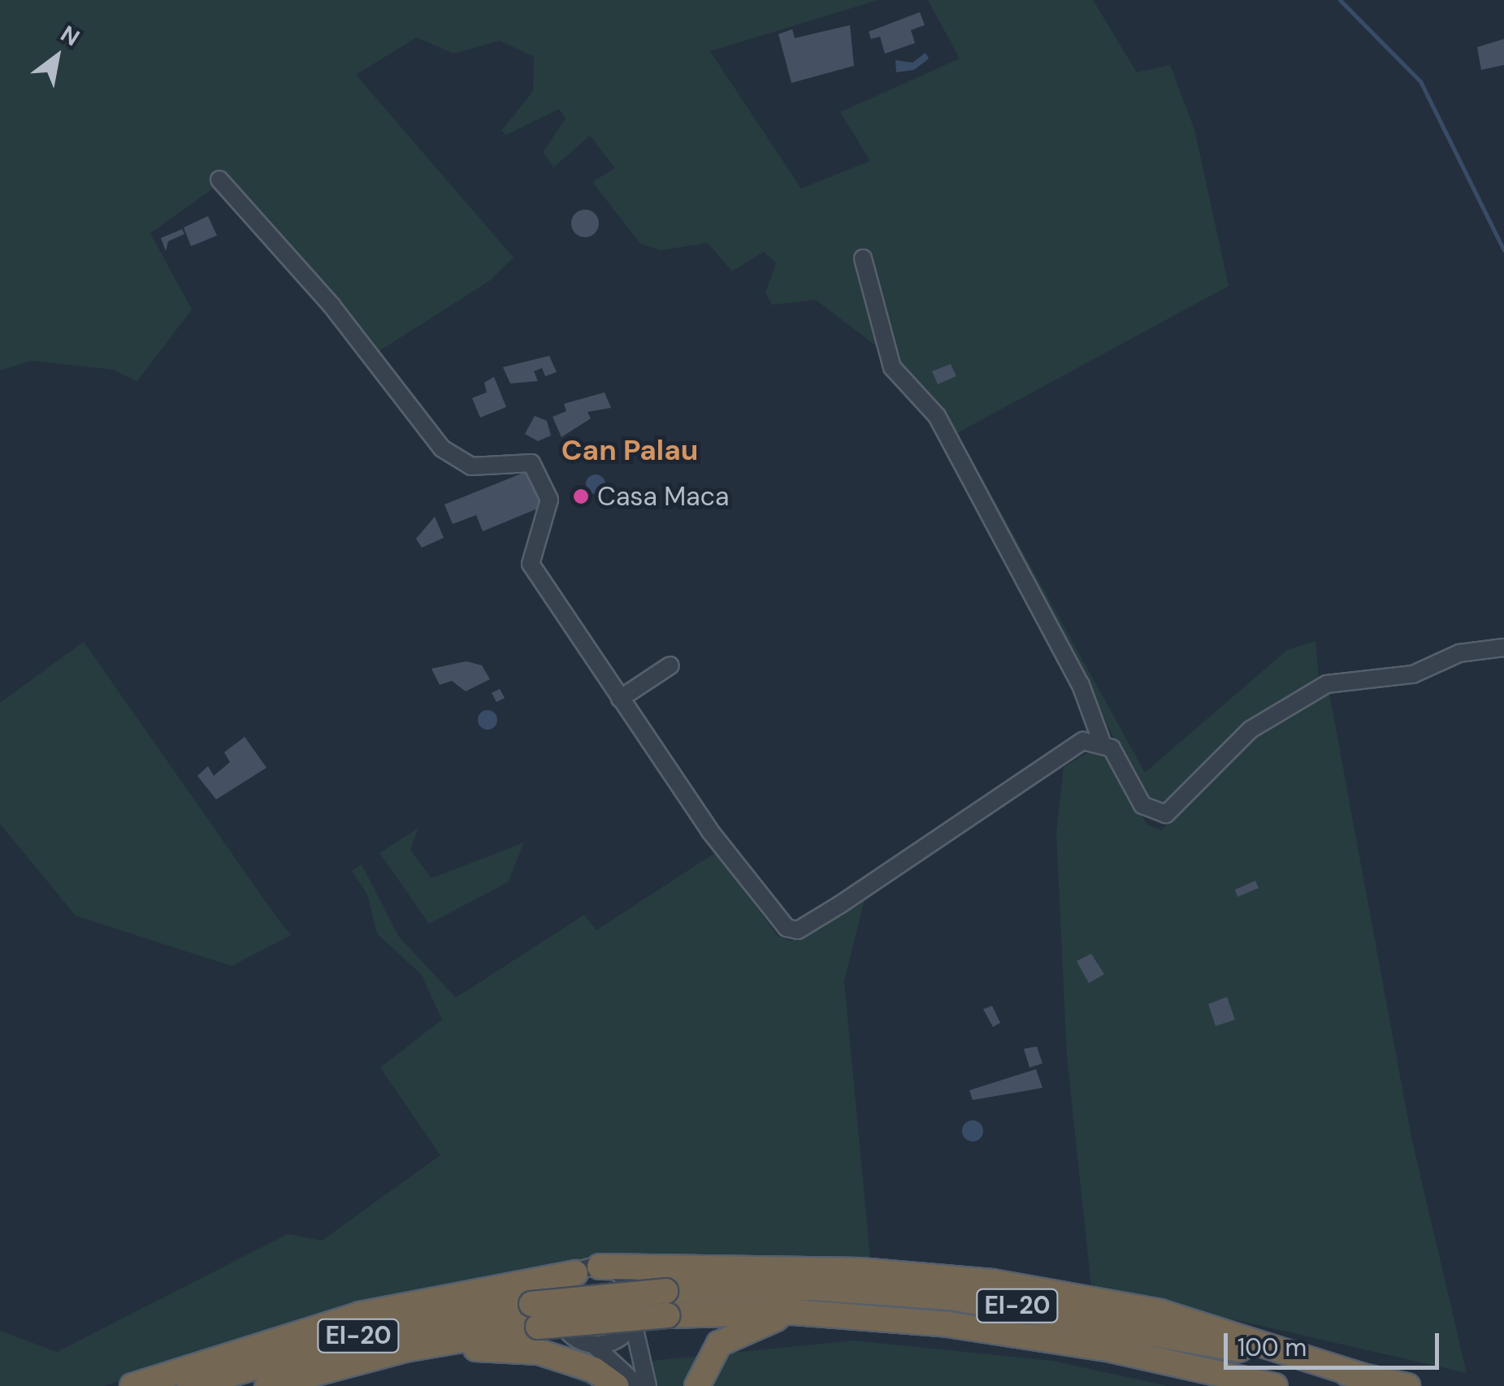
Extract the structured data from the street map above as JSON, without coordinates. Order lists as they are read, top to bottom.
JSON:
{
  "streets": {
    "highway": ["EI-20"]
  },
  "districts": ["Can Palau"],
  "places": ["Casa Maca"],
  "scale_bar": "100 m",
  "north": "top right"
}
